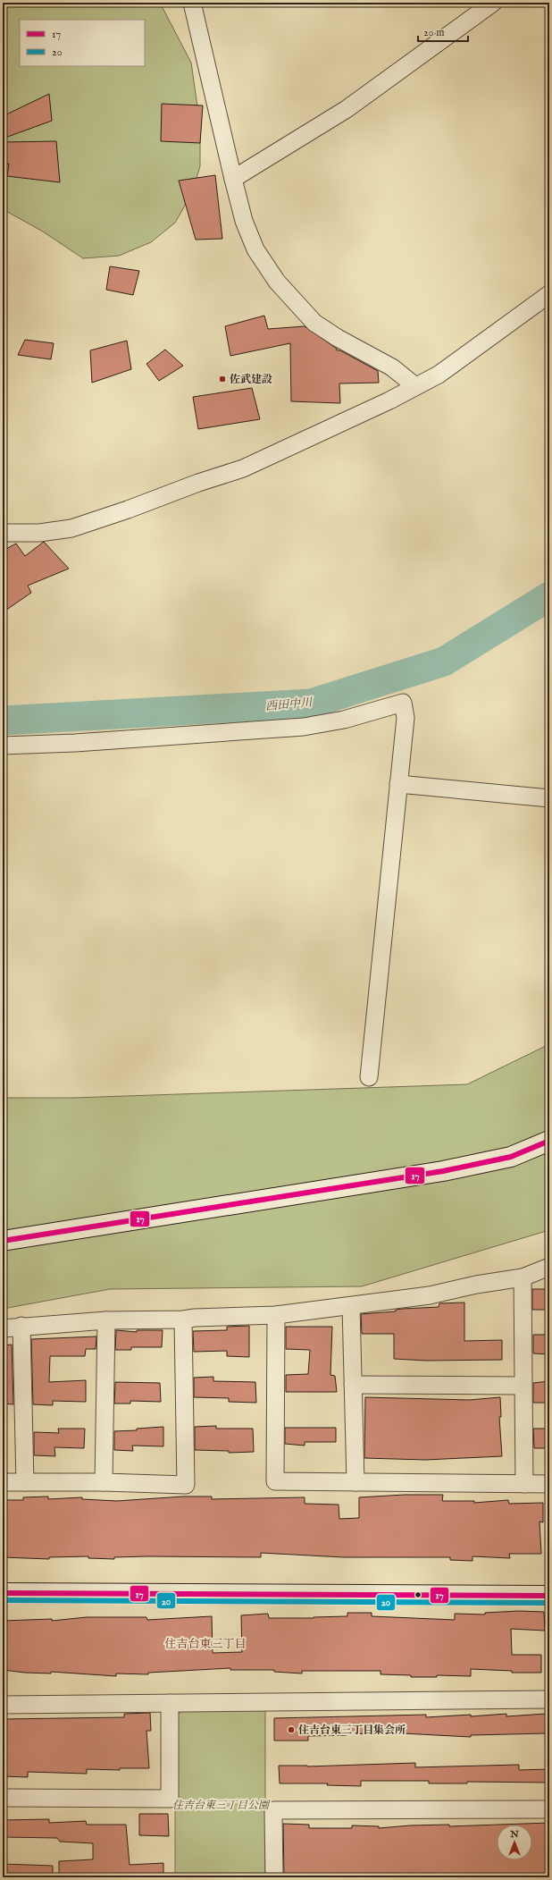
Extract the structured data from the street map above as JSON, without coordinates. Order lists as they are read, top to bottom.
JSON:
{
  "districts": ["住吉台東三丁目"],
  "water": ["西田中川"],
  "parks": ["住吉台東三丁目公園"],
  "places": ["佐武建設", "住吉台東三丁目集会所"],
  "lines": ["transit line 17", "transit line 20"],
  "legend": ["17", "20"],
  "scale_bar": "20 m",
  "north": "top"
}
